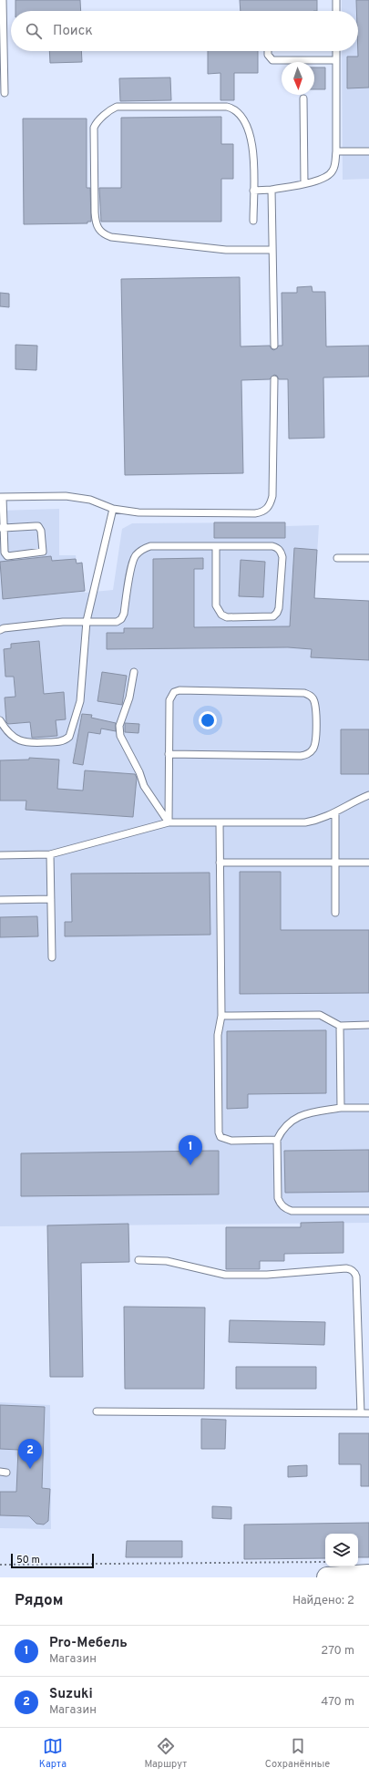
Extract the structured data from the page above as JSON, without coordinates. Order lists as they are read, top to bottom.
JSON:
{
  "scale_bar": "50 m",
  "north": "bottom",
  "page": {
    "search": "Поиск",
    "pins": ["1", "2"],
    "scale": "50 m",
    "heading": ["Рядом", "Найдено: 2"],
    "list": [
      {
        "mark": "1",
        "name": "Pro-Мебель",
        "note": "Магазин",
        "value": "270 m"
      },
      {
        "mark": "2",
        "name": "Suzuki",
        "note": "Магазин",
        "value": "470 m"
      }
    ],
    "nav": ["Карта", "Маршрут", "Сохранённые"]
  }
}
